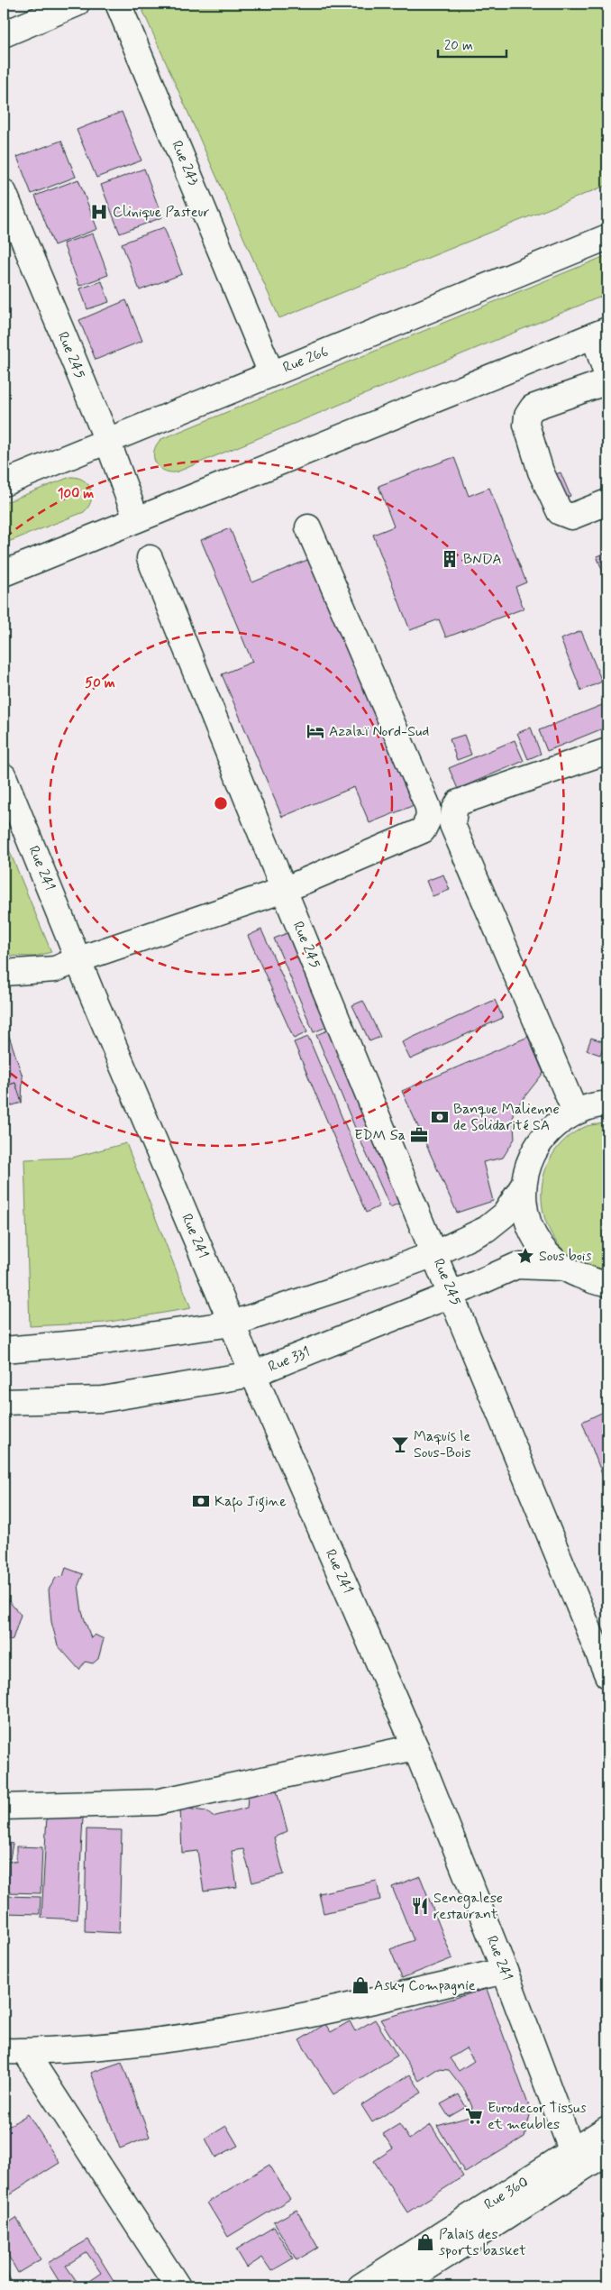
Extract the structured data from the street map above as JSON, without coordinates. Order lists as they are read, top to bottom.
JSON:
{
  "streets": {
    "street": [
      "Rue 243",
      "Rue 245",
      "Rue 266",
      "Rue 241",
      "Rue 331",
      "Rue 360"
    ]
  },
  "crossings": [
    ["Rue 243", "Rue 266"],
    ["Rue 245", "Rue 266"],
    ["Rue 245", "Rue 331"],
    ["Rue 241", "Rue 331"],
    ["Rue 241", "Rue 360"]
  ],
  "places": {
    "hospital": ["Clinique Pasteur"],
    "building": ["BNDA"],
    "hotel": ["Azalaï Nord-Sud"],
    "bank": ["Banque Malienne de Solidarité SA", "Kafo Jigine"],
    "office": ["EDM Sa"],
    "place": ["Sous bois"],
    "bar": ["Maquis le Sous-Bois"],
    "restaurant": ["Senegalese restaurant"],
    "shop": ["Asky Compagnie", "Palais des sports basket"],
    "supermarket": ["Eurodecor Tissus et meubles"]
  },
  "scale_bar": "20 m",
  "rings": ["100 m", "50 m"]
}
